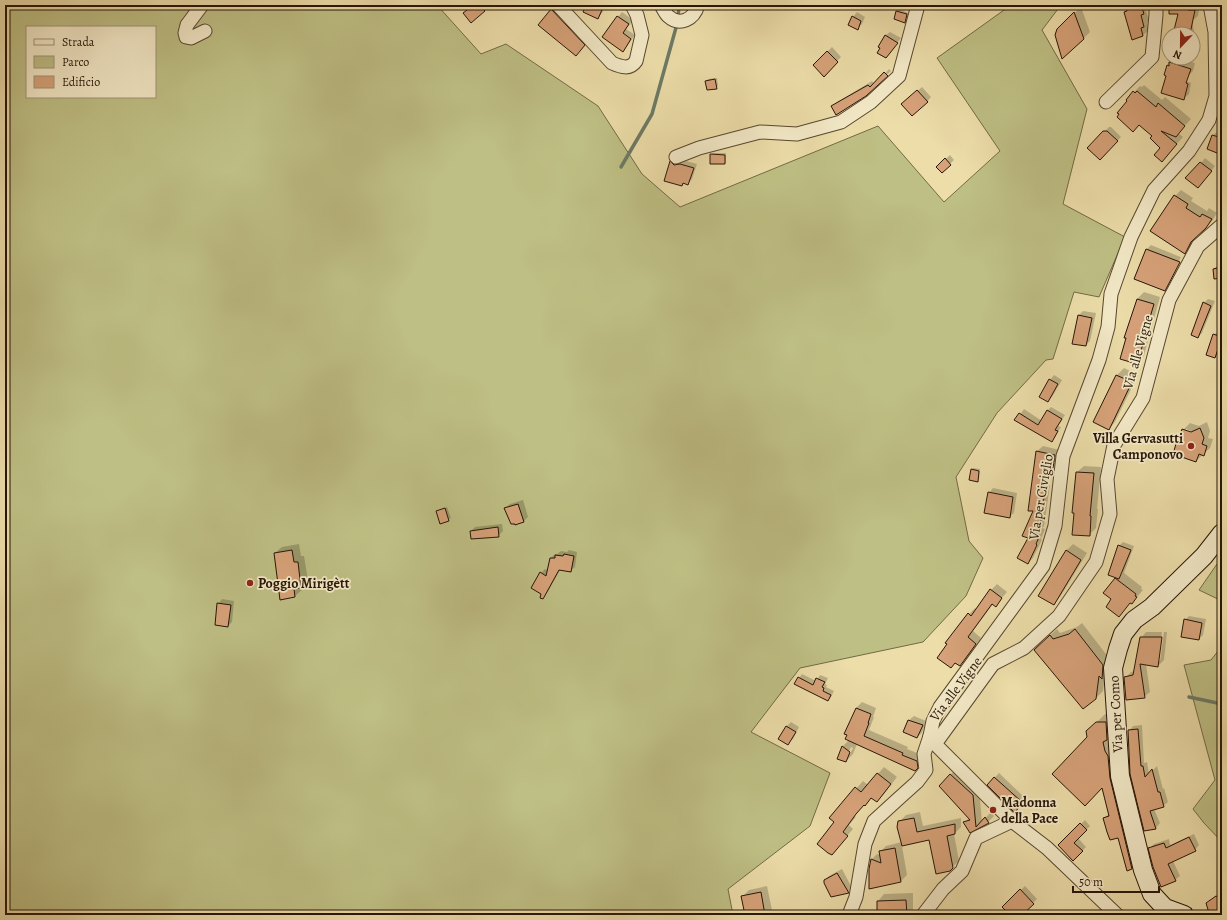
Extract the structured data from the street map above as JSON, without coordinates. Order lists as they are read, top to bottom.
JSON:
{
  "streets": {
    "street": ["Via alle Vigne", "Via per Civiglio", "Via per Como"]
  },
  "crossings": [
    ["Via alle Vigne", "Via per Civiglio"]
  ],
  "places": ["Villa Gervasutti Camponovo", "Poggio Mirigètt", "Madonna della Pace"],
  "legend": ["Strada", "Parco", "Edificio"],
  "scale_bar": "50 m",
  "north": "bottom"
}
